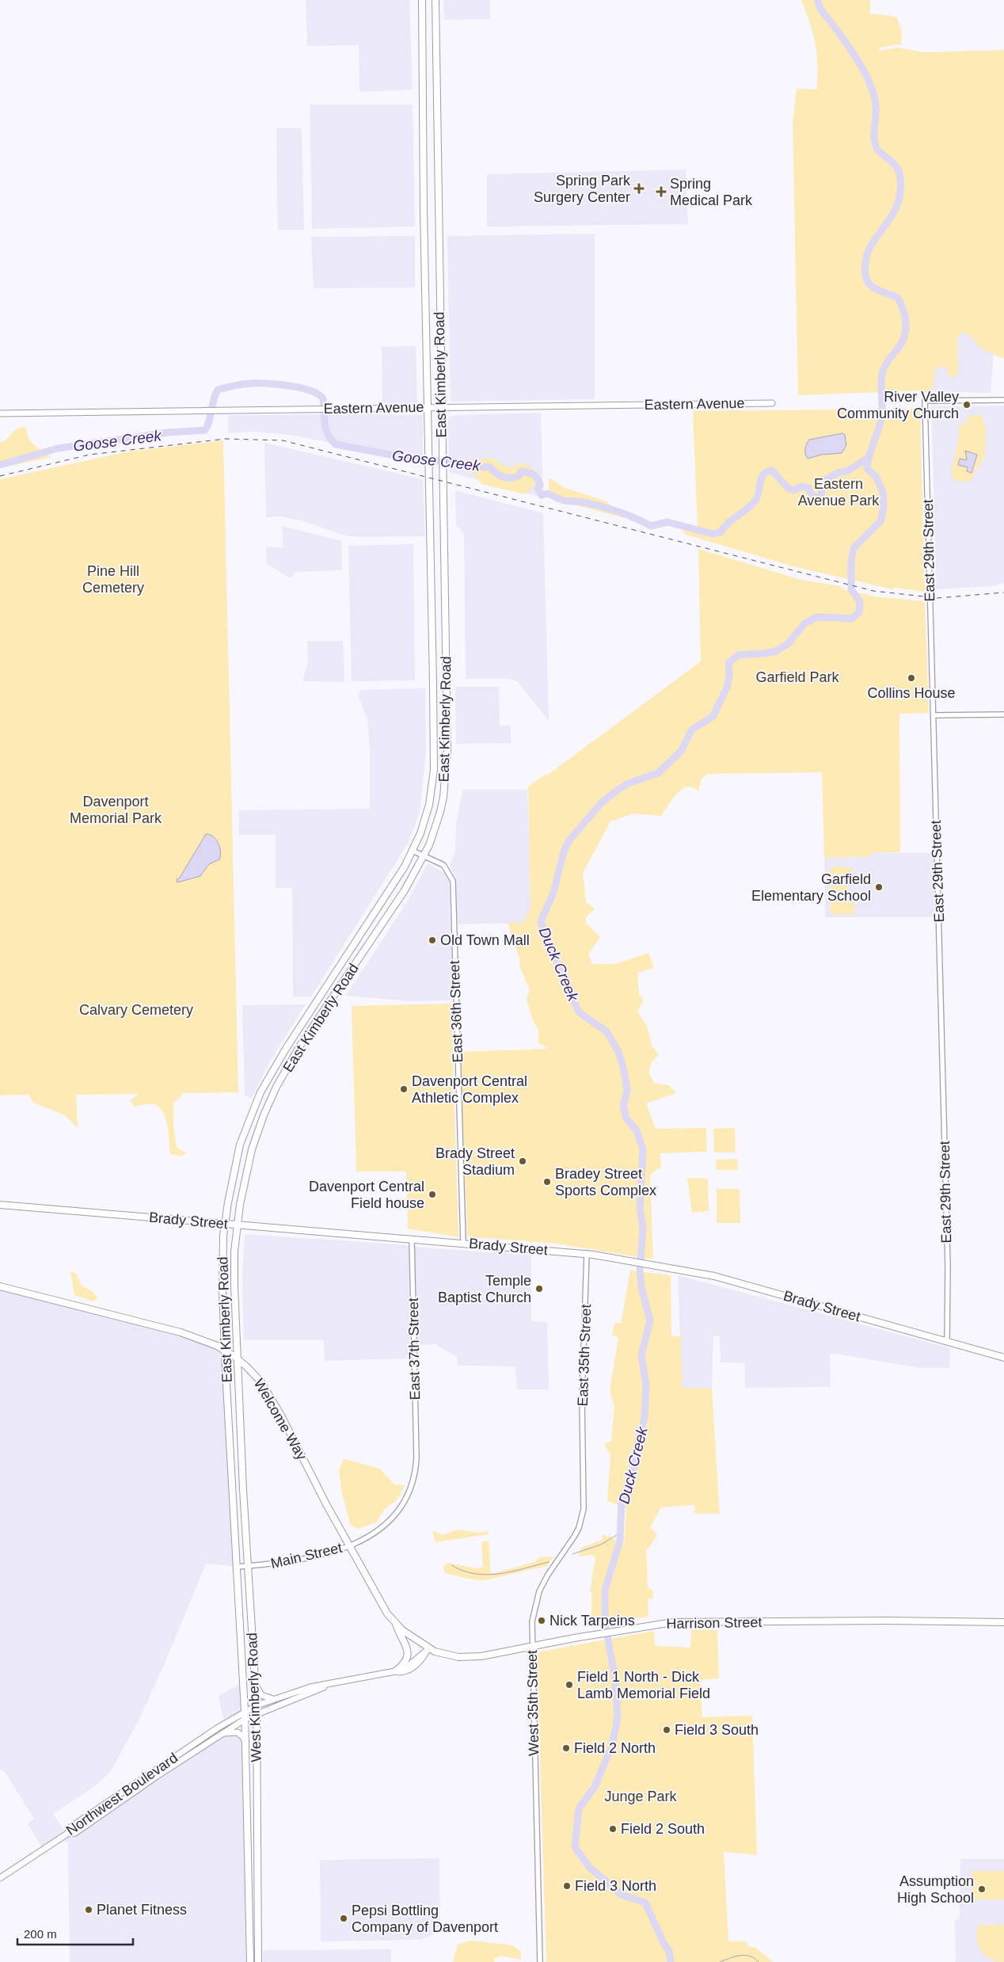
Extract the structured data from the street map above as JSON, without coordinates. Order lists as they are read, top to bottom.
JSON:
{
  "streets": {
    "main road": [
      "East Kimberly Road",
      "Eastern Avenue",
      "Brady Street",
      "Welcome Way",
      "Harrison Street",
      "West Kimberly Road",
      "Northwest Boulevard"
    ],
    "street": [
      "East 29th Street",
      "East 36th Street",
      "East 37th Street",
      "East 35th Street",
      "Main Street",
      "West 35th Street"
    ]
  },
  "crossings": [
    ["East Kimberly Road", "Eastern Avenue"],
    ["East Kimberly Road", "East 36th Street"],
    ["East Kimberly Road", "Brady Street"],
    ["East Kimberly Road", "Welcome Way"],
    ["East Kimberly Road", "West Kimberly Road"],
    ["East 29th Street", "Brady Street"],
    ["East 36th Street", "Brady Street"],
    ["Brady Street", "East 37th Street"],
    ["Brady Street", "East 35th Street"],
    ["East 37th Street", "Main Street"],
    ["East 35th Street", "West 35th Street"],
    ["Welcome Way", "Main Street"],
    ["Welcome Way", "Harrison Street"],
    ["Main Street", "West Kimberly Road"],
    ["Harrison Street", "West 35th Street"],
    ["West Kimberly Road", "Northwest Boulevard"]
  ],
  "water": ["Goose Creek", "Duck Creek"],
  "parks": [
    "Eastern Avenue Park",
    "Pine Hill Cemetery",
    "Garfield Park",
    "Davenport Memorial Park",
    "Calvary Cemetery",
    "Junge Park"
  ],
  "places": {
    "health": ["Spring Park Surgery Center", "Spring Medical Park"],
    "other": [
      "River Valley Community Church",
      "Collins House",
      "Garfield Elementary School",
      "Old Town Mall",
      "Davenport Central Athletic Complex",
      "Brady Street Stadium",
      "Bradey Street Sports Complex",
      "Davenport Central Field house",
      "Temple Baptist Church",
      "Nick Tarpeins",
      "Field 1 North - Dick Lamb Memorial Field",
      "Field 3 South",
      "Field 2 North",
      "Field 2 South",
      "Field 3 North",
      "Assumption High School",
      "Planet Fitness",
      "Pepsi Bottling Company of Davenport"
    ]
  },
  "scale_bar": "200 m"
}
